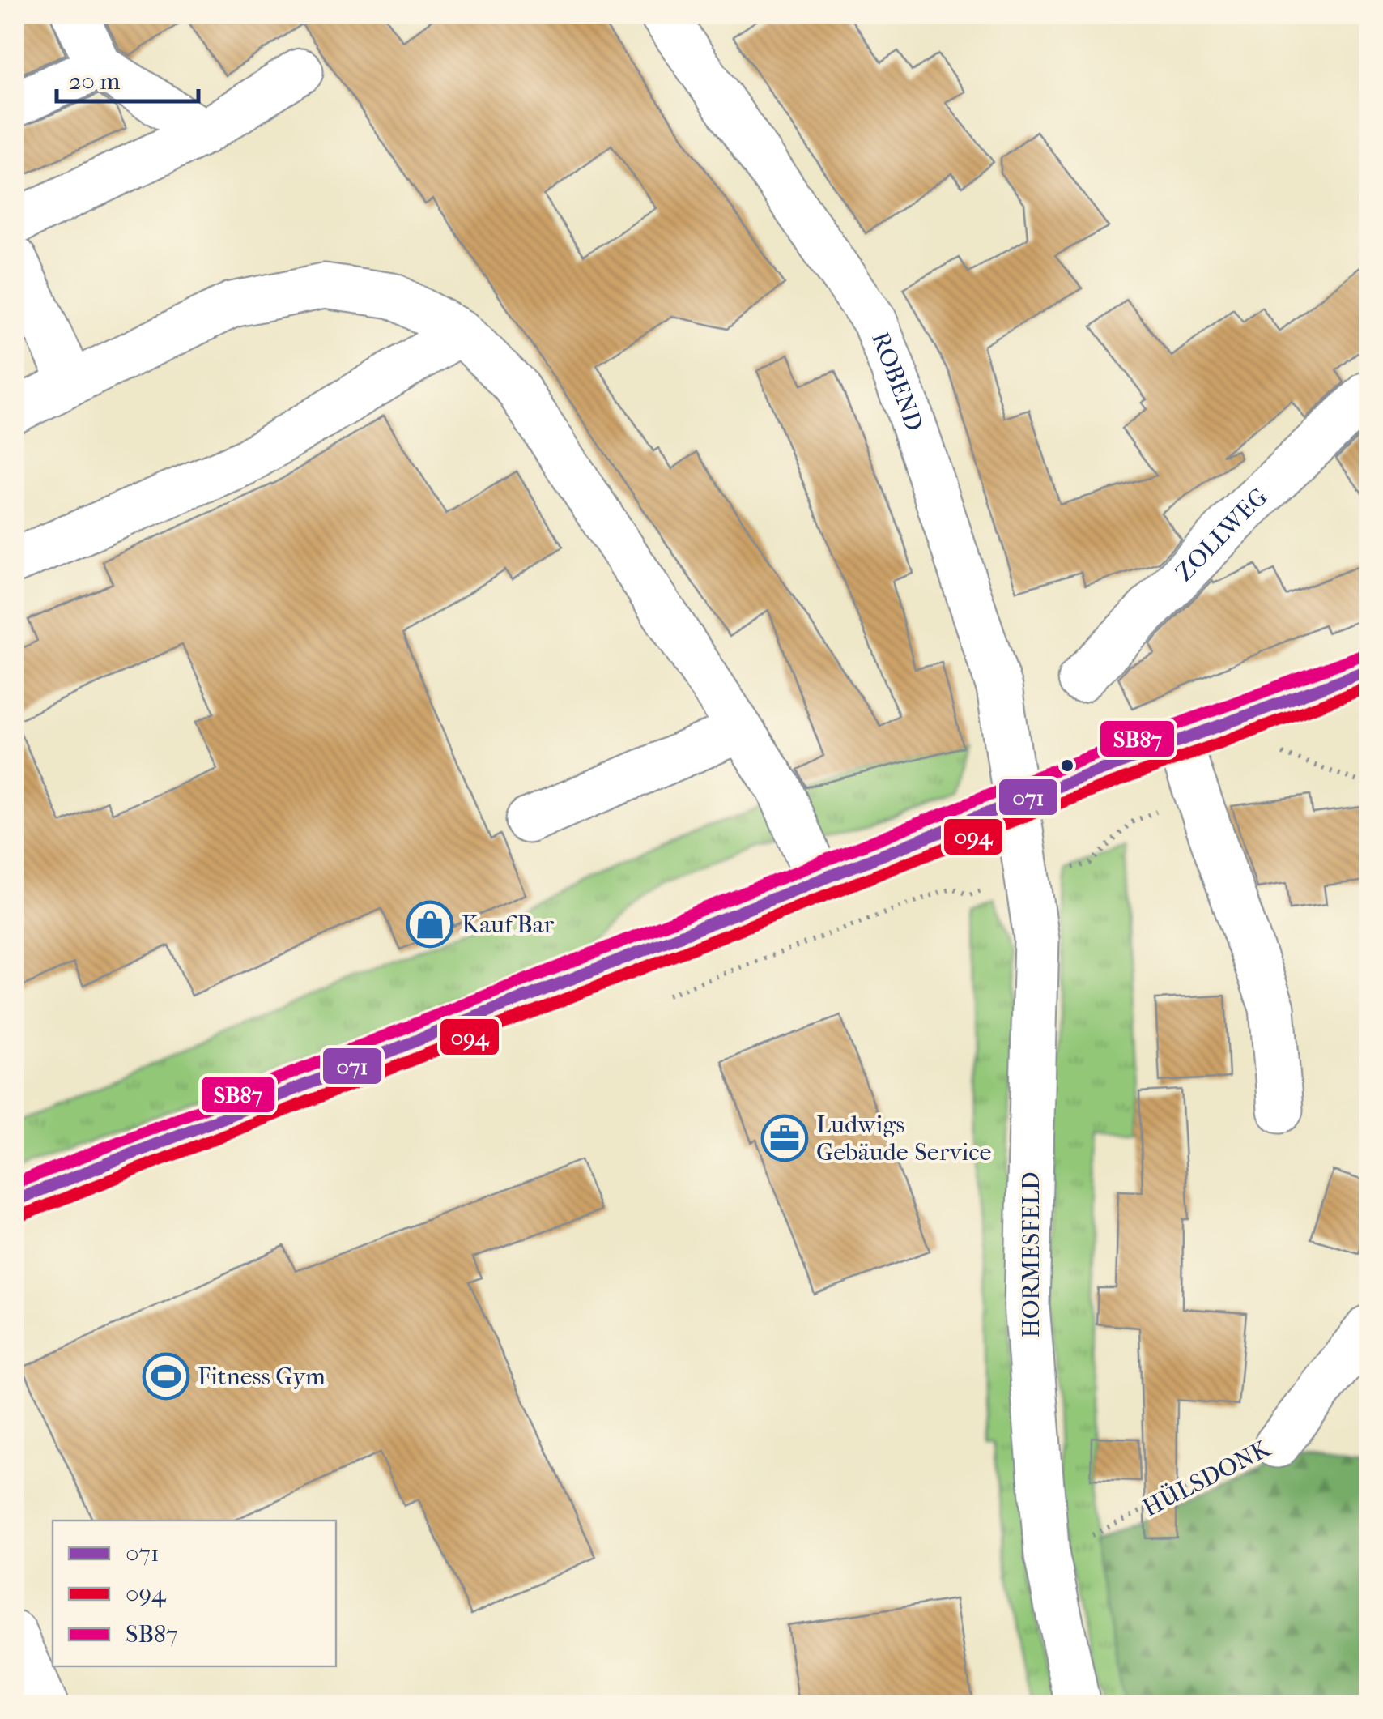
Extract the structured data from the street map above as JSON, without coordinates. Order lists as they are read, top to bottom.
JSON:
{
  "streets": {
    "street": [
      "ROBEND",
      "ZOLLWEG",
      "HORMESFELD",
      "HÜLSDONK"
    ]
  },
  "crossings": [
    ["ROBEND", "HORMESFELD"],
    ["HORMESFELD", "HÜLSDONK"]
  ],
  "places": {
    "shop": ["KaufBar"],
    "office": ["Ludwigs Gebäude-Service"],
    "sports": ["Fitness Gym"]
  },
  "lines": ["transit line SB87", "transit line 071", "transit line 094"],
  "legend": ["071", "094", "SB87"],
  "scale_bar": "20 m"
}
